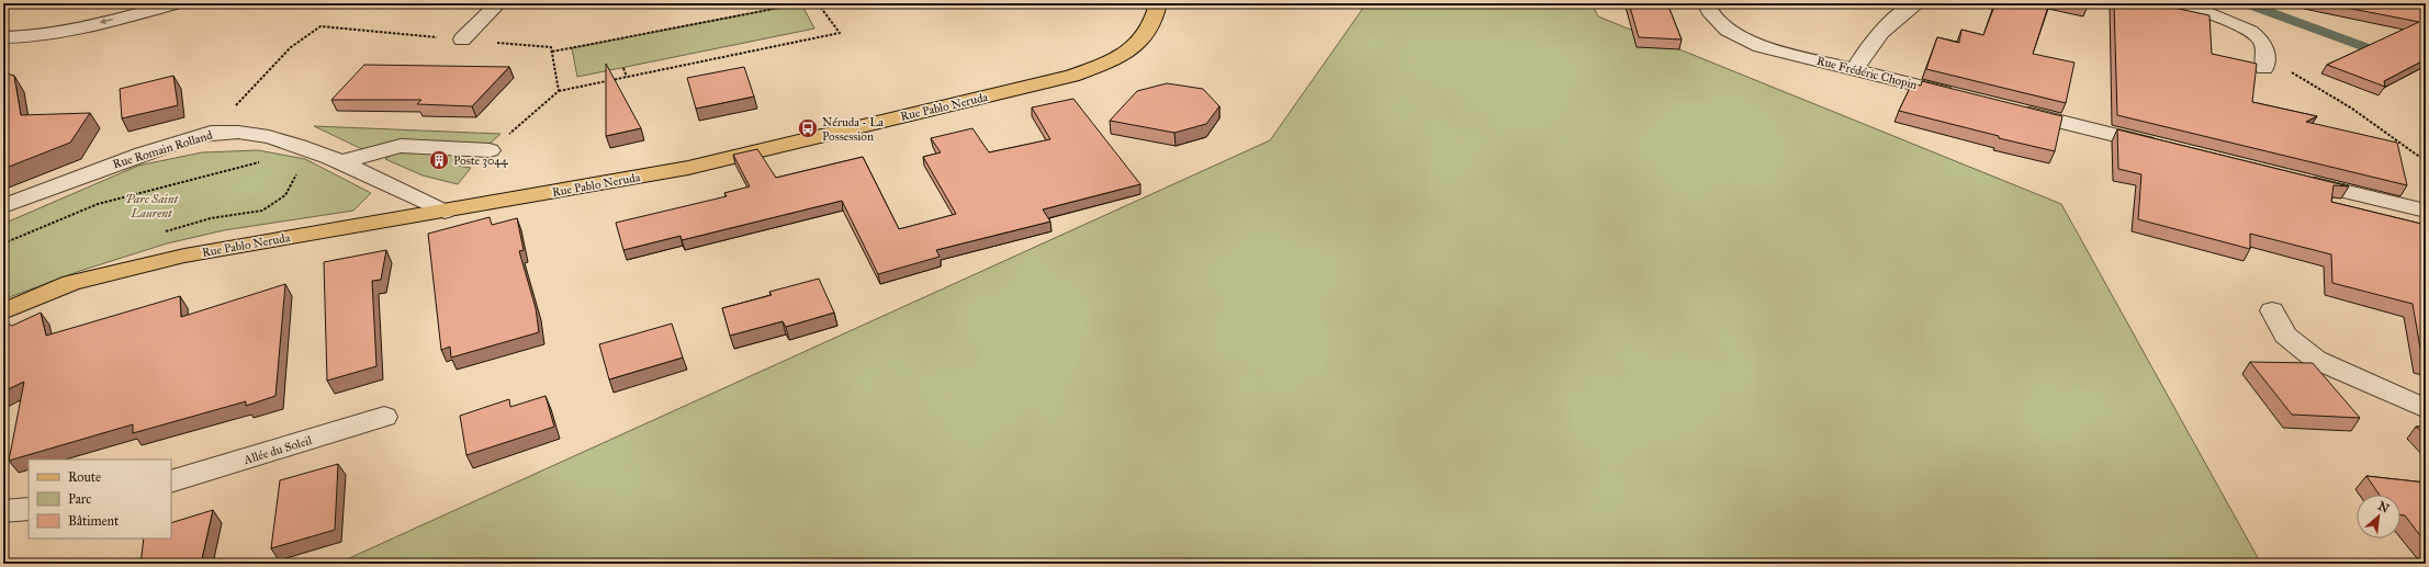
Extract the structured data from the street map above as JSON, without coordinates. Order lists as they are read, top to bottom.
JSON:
{
  "streets": {
    "main road": ["Rue Pablo Neruda"],
    "street": ["Rue Frédéric Chopin", "Rue Romain Rolland", "Allée du Soleil"]
  },
  "crossings": [
    ["Rue Pablo Neruda", "Rue Romain Rolland"]
  ],
  "parks": ["Parc Saint Laurent"],
  "places": {
    "bus stop": ["Néruda - La Possession"],
    "building": ["Poste 3044"]
  },
  "legend": ["Route", "Parc", "Bâtiment"],
  "north": "top right"
}
